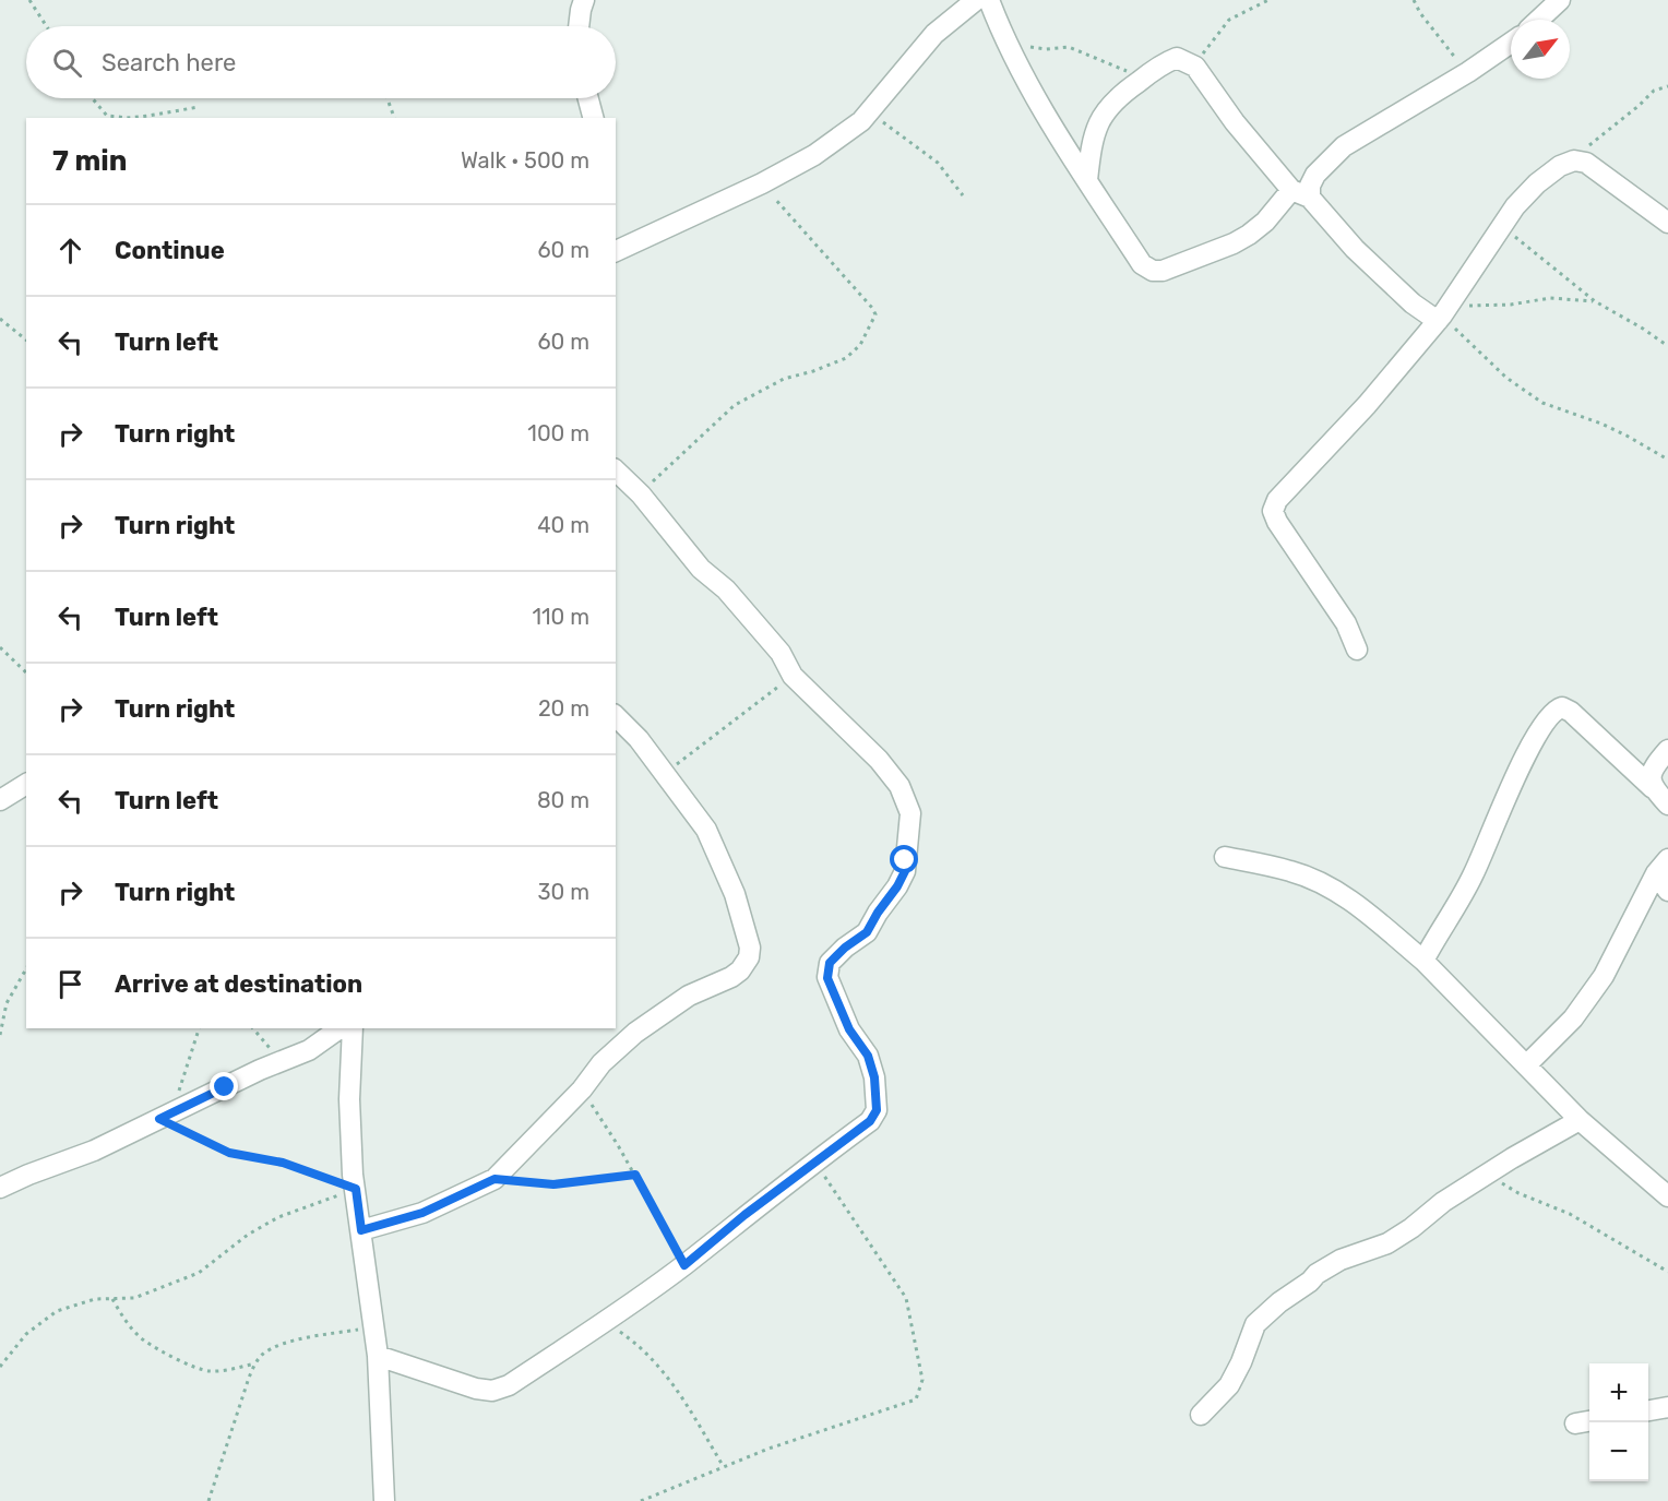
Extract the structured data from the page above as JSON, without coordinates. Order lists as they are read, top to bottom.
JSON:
{
  "north": "top right",
  "page": {
    "search": "Search here",
    "heading": ["7 min", "Walk · 500 m"],
    "list": [
      ["Continue", "60 m"],
      ["Turn left", "60 m"],
      ["Turn right", "100 m"],
      ["Turn right", "40 m"],
      ["Turn left", "110 m"],
      ["Turn right", "20 m"],
      ["Turn left", "80 m"],
      ["Turn right", "30 m"],
      "Arrive at destination"
    ],
    "map_buttons": ["+", "−"]
  }
}
